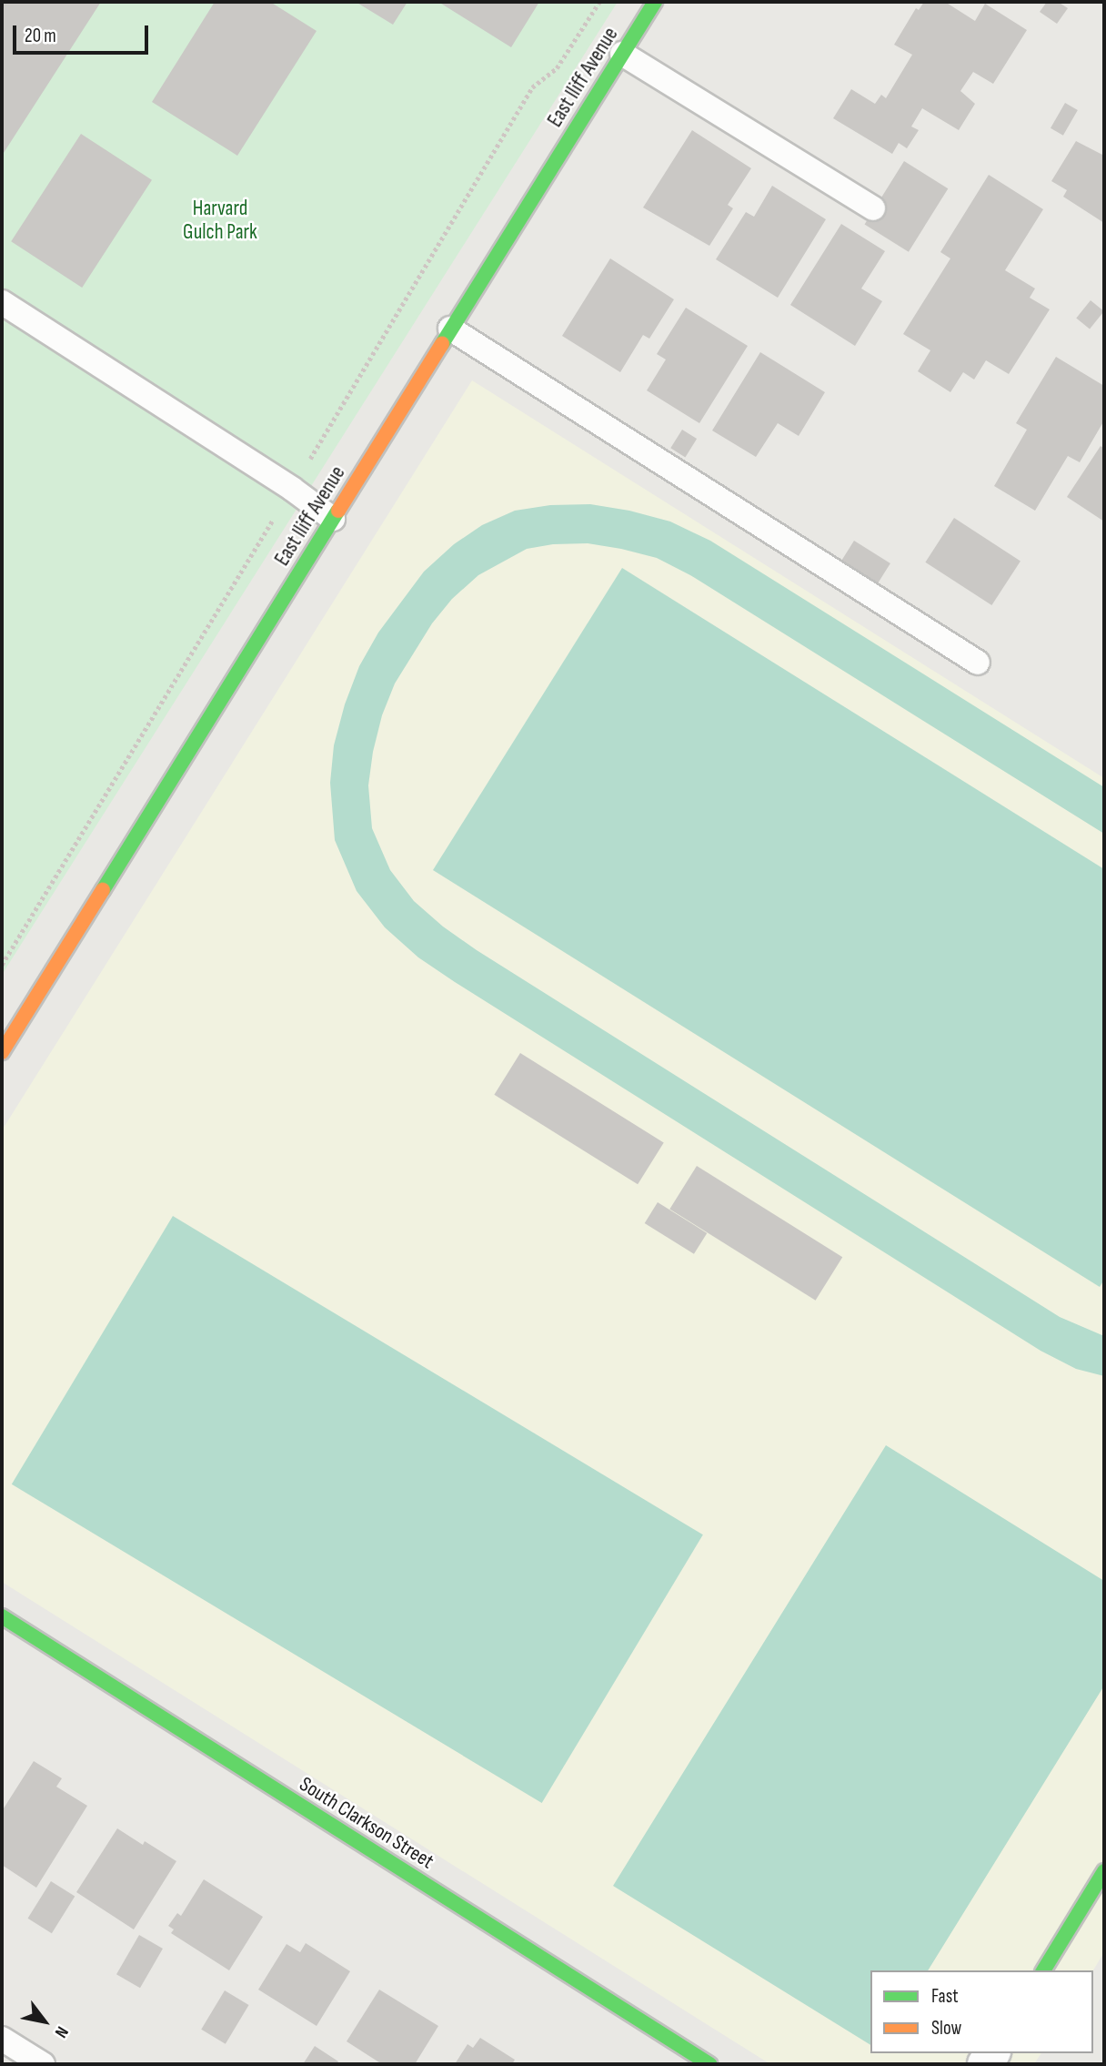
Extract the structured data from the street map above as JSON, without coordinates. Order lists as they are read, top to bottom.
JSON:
{
  "streets": {
    "street": ["East Iliff Avenue", "South Clarkson Street"]
  },
  "parks": ["Harvard Gulch Park"],
  "legend": ["Fast", "Slow"],
  "scale_bar": "20 m",
  "north": "bottom right"
}
